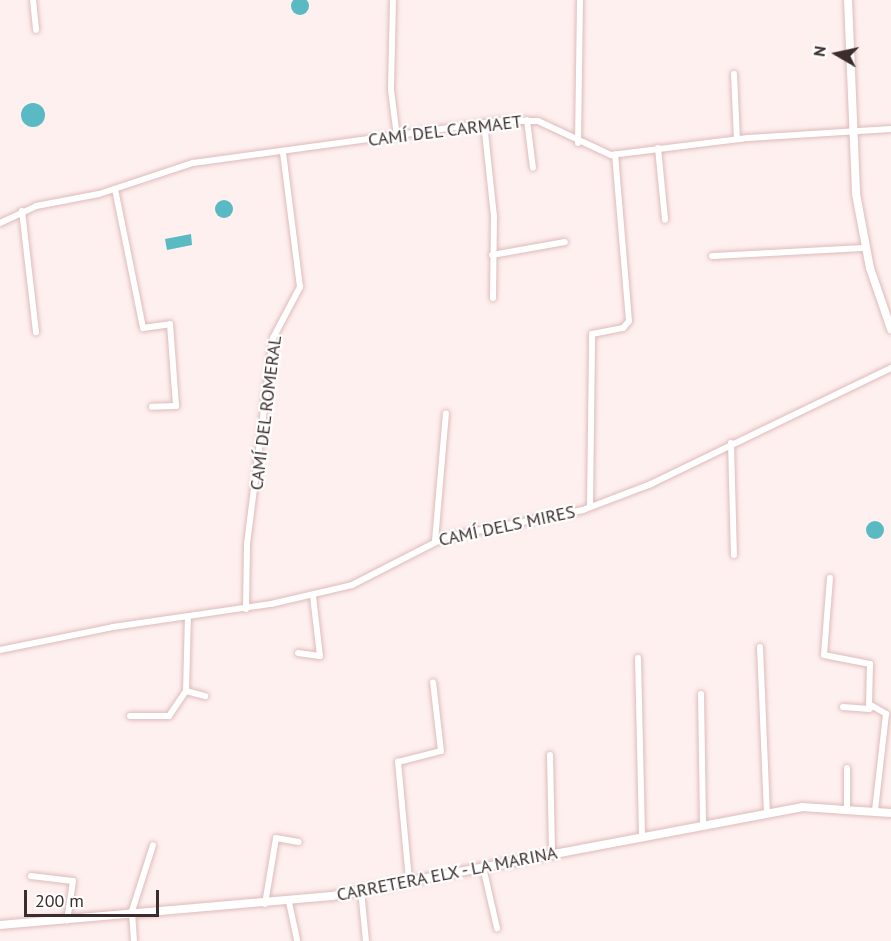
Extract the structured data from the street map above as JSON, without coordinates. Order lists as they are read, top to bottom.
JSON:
{
  "streets": {
    "main road": ["CARRETERA ELX - LA MARINA"],
    "street": ["CAMÍ DEL CARMAET", "CAMÍ DEL ROMERAL", "CAMÍ DELS MIRES"]
  },
  "crossings": [
    ["CAMÍ DEL CARMAET", "CAMÍ DEL ROMERAL"],
    ["CAMÍ DEL ROMERAL", "CAMÍ DELS MIRES"]
  ],
  "scale_bar": "200 m",
  "north": "left"
}
